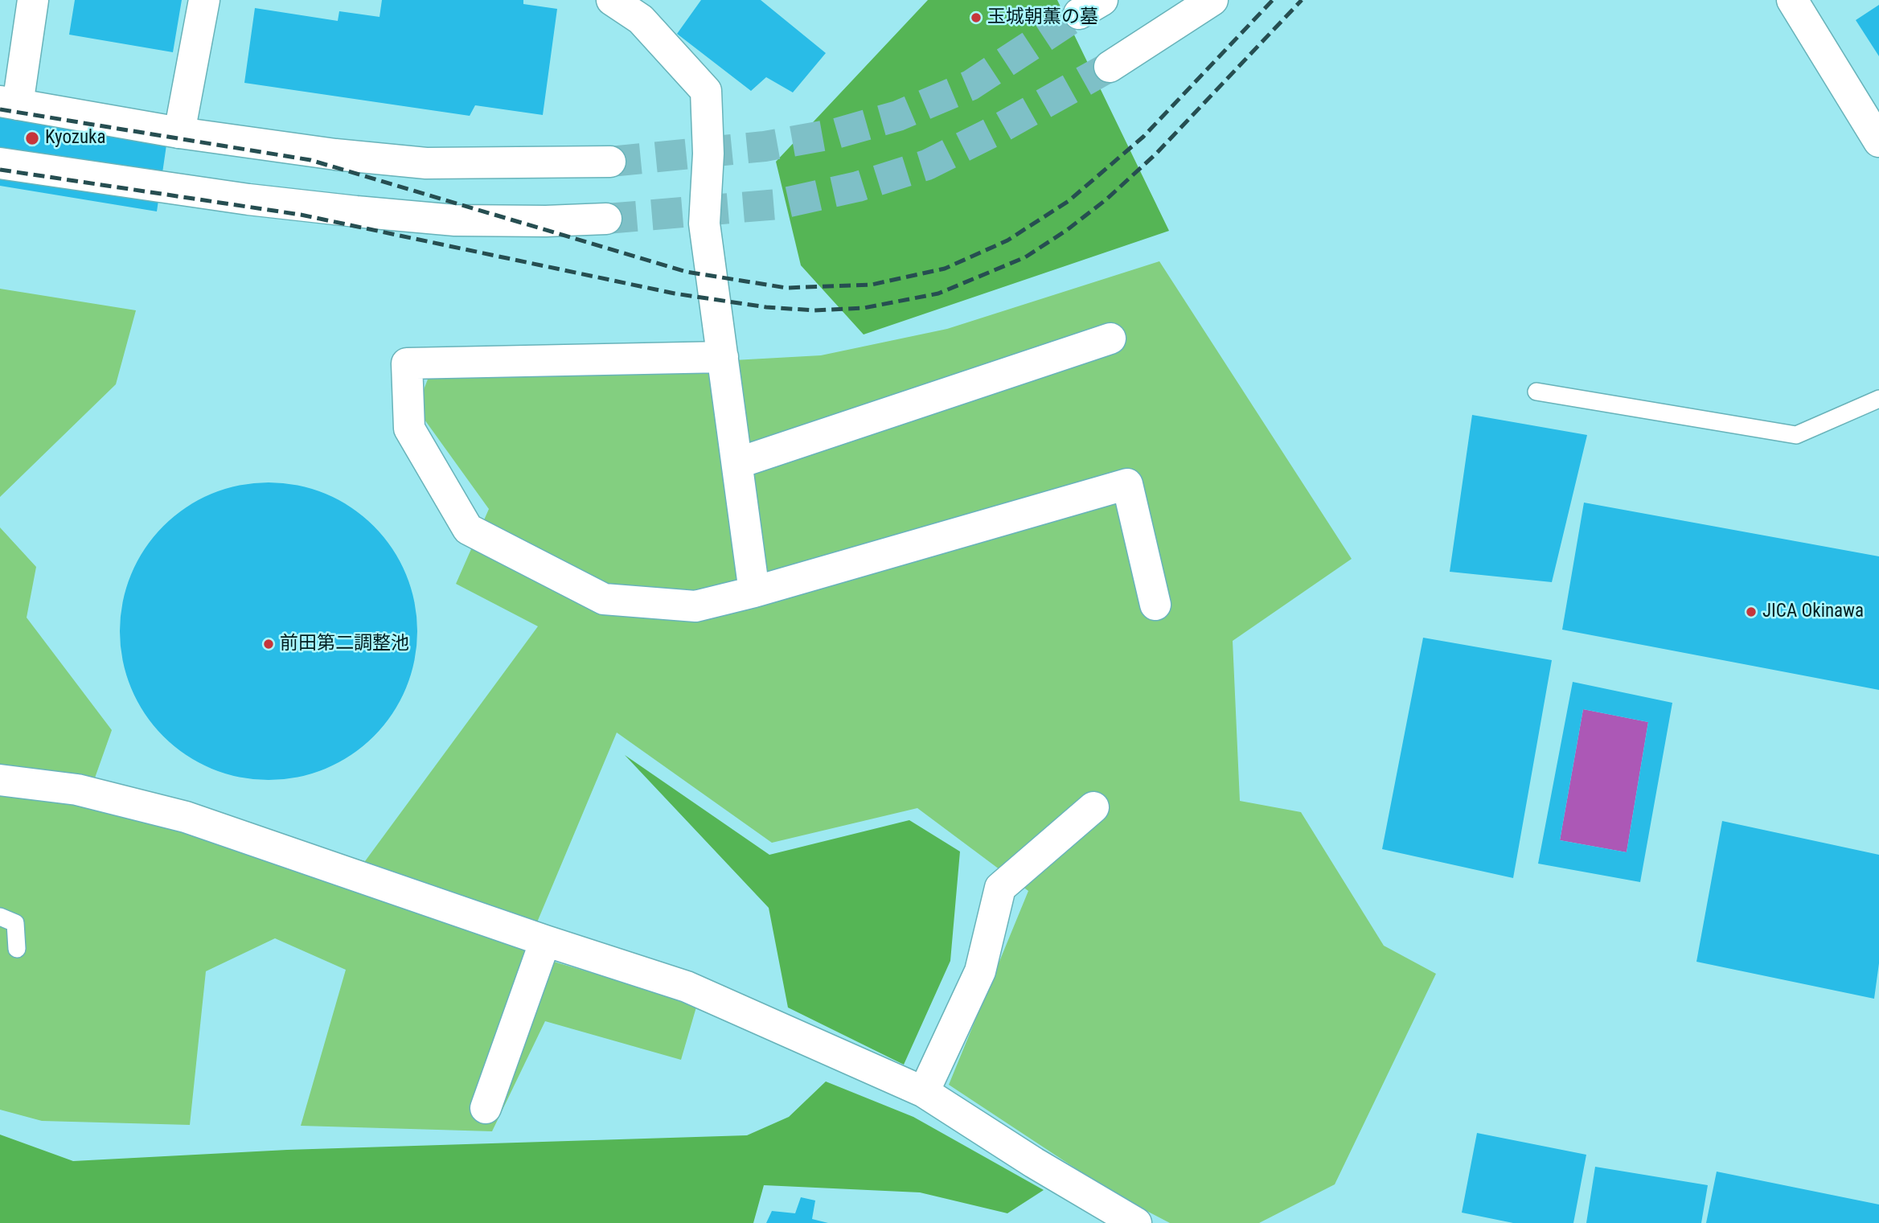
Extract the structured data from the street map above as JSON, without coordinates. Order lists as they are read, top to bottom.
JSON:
{
  "places": [
    "玉城朝薫の墓",
    "Kyozuka",
    "JICA Okinawa",
    "前田第二調整池"
  ]
}
